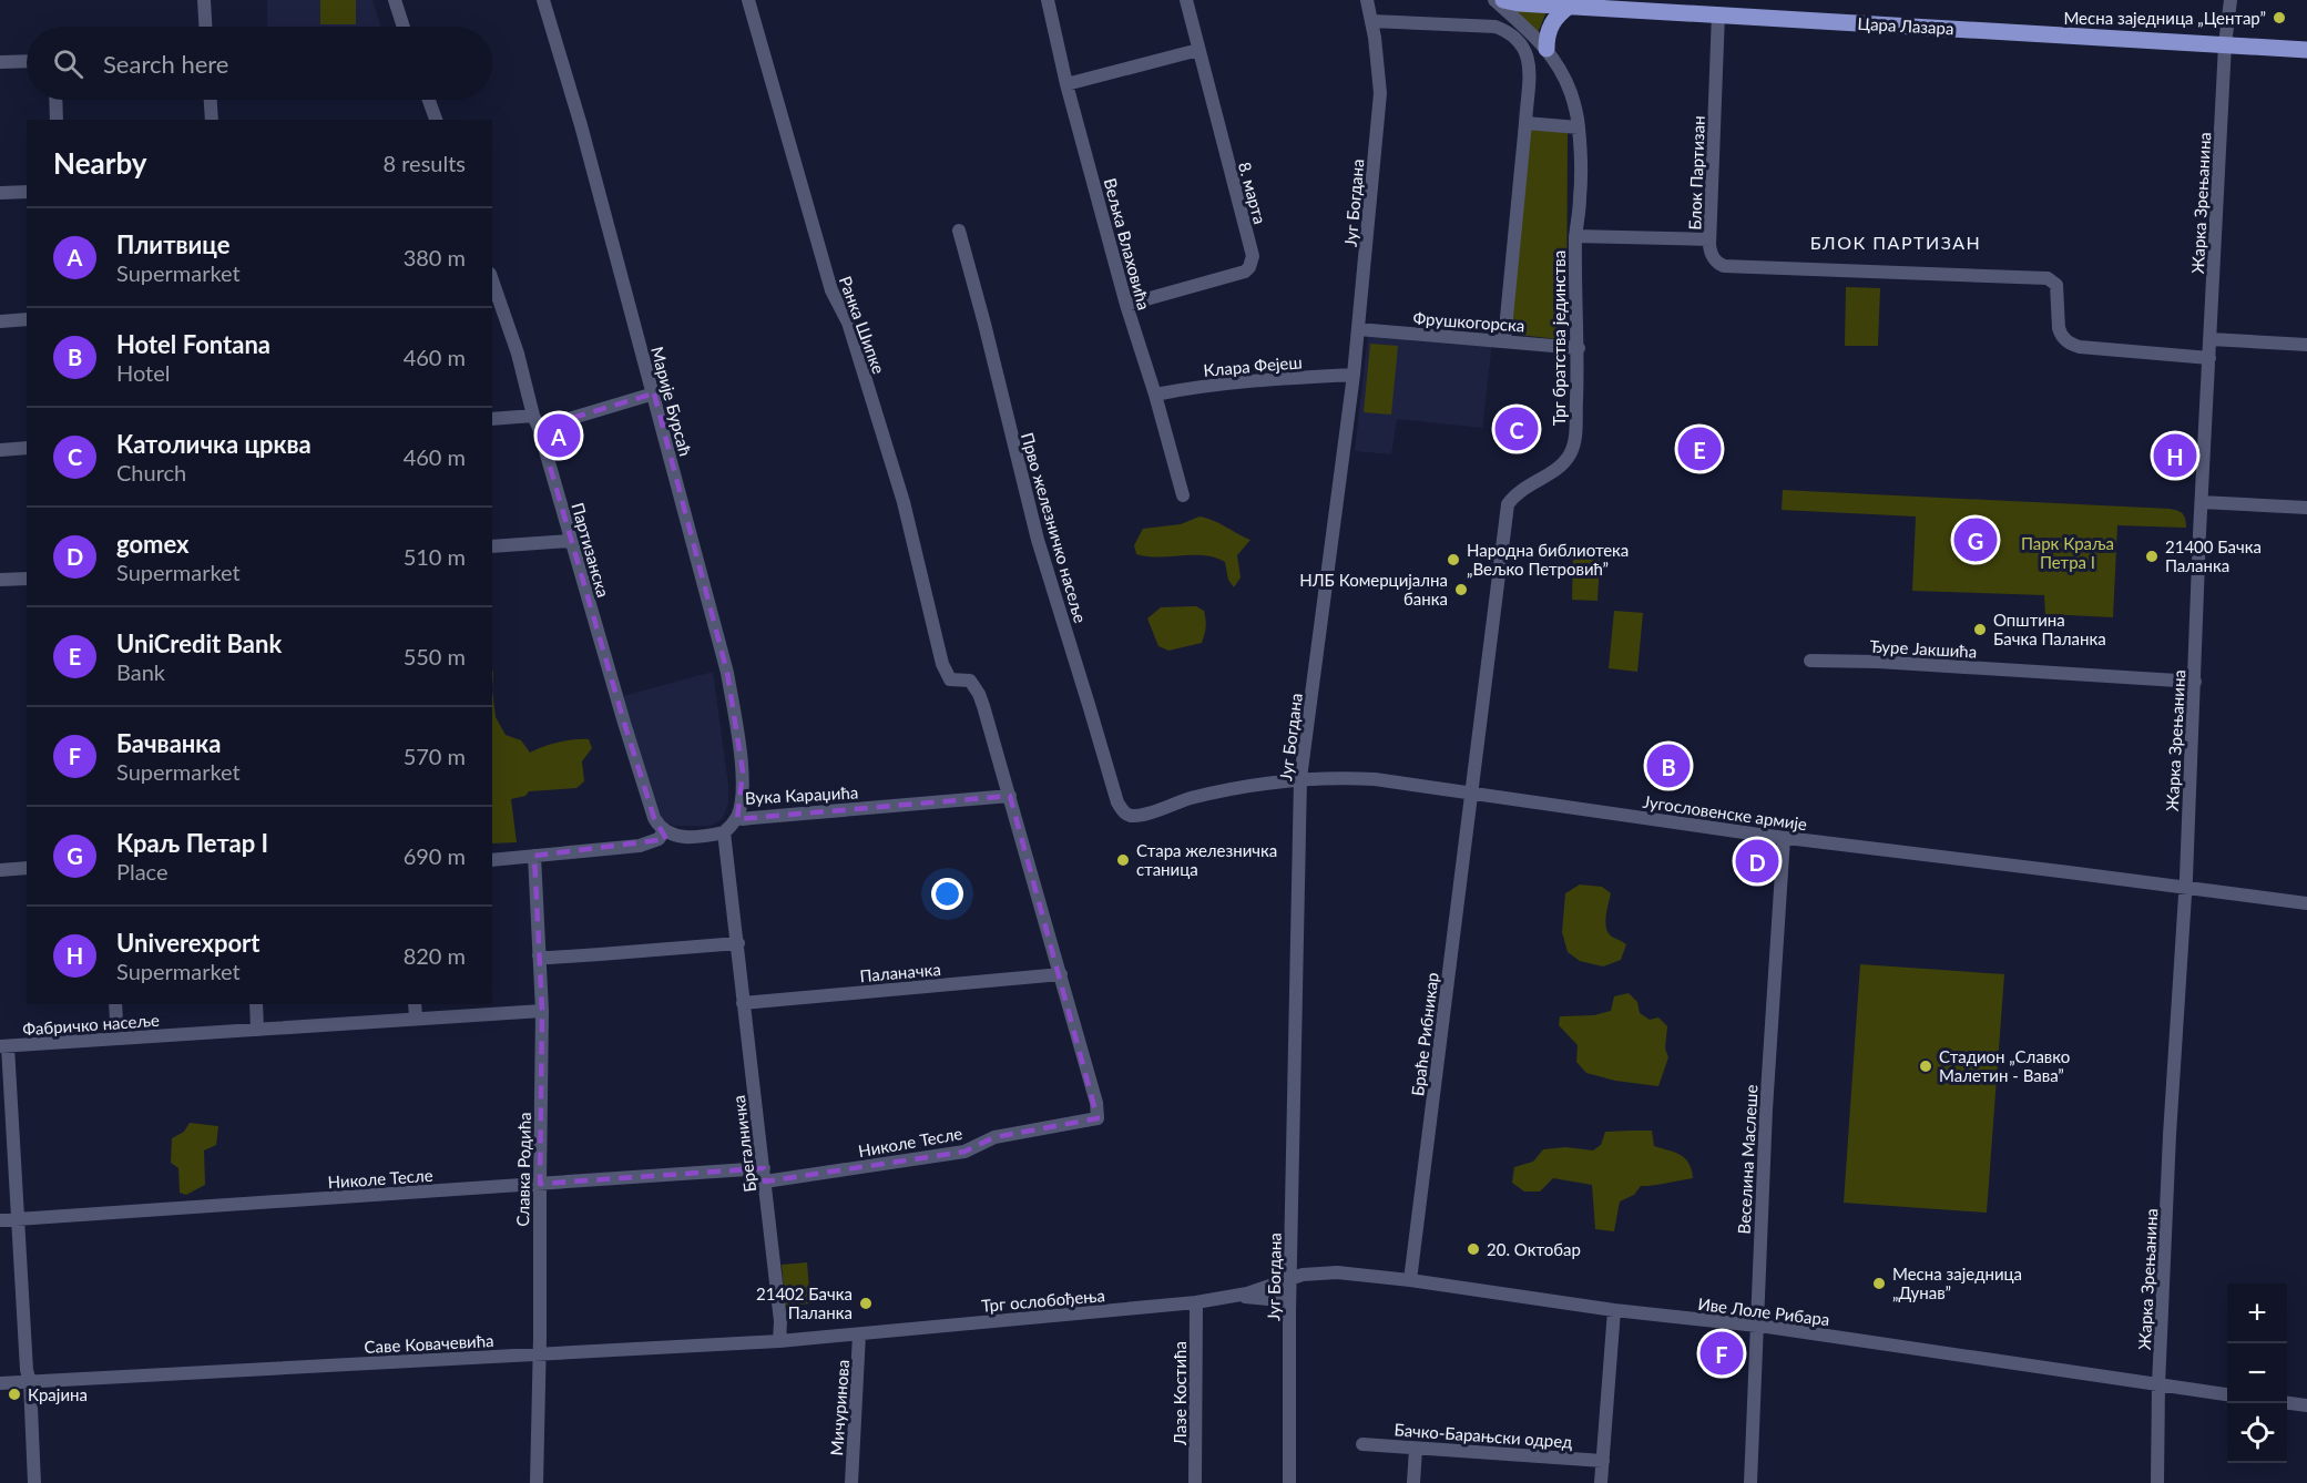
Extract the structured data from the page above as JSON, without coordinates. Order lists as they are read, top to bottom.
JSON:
{
  "streets": {
    "main road": ["Цара Лазара"],
    "street": [
      "Блок Партизан",
      "8. марта",
      "Југ Богдана",
      "Жарка Зрењанина",
      "Вељка Влаховића",
      "Фрушкогорска",
      "Ранка Шипке",
      "Трг братства јединства",
      "Клара Фејеш",
      "Марије Бурсаћ",
      "Прво железничко насеље",
      "Партизанска",
      "Ђуре Јакшића",
      "Вука Караџића",
      "Југословенске армије",
      "Паланачка",
      "Фабричко насеље",
      "Браће Рибникар",
      "Николе Тесле",
      "Брегалничка",
      "Веселина Маслеше",
      "Славка Родића",
      "Трг ослобођења",
      "Иве Лоле Рибара",
      "Саве Ковачевића",
      "Лазе Костића",
      "Мичуринова",
      "Бачко-Барањски одред"
    ]
  },
  "crossings": [
    ["Цара Лазара", "Блок Партизан"],
    ["Цара Лазара", "Жарка Зрењанина"],
    ["Блок Партизан", "Жарка Зрењанина"],
    ["8. марта", "Вељка Влаховића"],
    ["Југ Богдана", "Фрушкогорска"],
    ["Југ Богдана", "Клара Фејеш"],
    ["Југ Богдана", "Југословенске армије"],
    ["Југ Богдана", "Трг ослобођења"],
    ["Југ Богдана", "Иве Лоле Рибара"],
    ["Жарка Зрењанина", "Ђуре Јакшића"],
    ["Жарка Зрењанина", "Југословенске армије"],
    ["Жарка Зрењанина", "Иве Лоле Рибара"],
    ["Вељка Влаховића", "Клара Фејеш"],
    ["Фрушкогорска", "Трг братства јединства"],
    ["Ранка Шипке", "Вука Караџића"],
    ["Трг братства јединства", "Југословенске армије"],
    ["Трг братства јединства", "Браће Рибникар"],
    ["Марије Бурсаћ", "Вука Караџића"],
    ["Прво железничко насеље", "Југословенске армије"],
    ["Вука Караџића", "Брегалничка"],
    ["Југословенске армије", "Браће Рибникар"],
    ["Југословенске армије", "Веселина Маслеше"],
    ["Паланачка", "Николе Тесле"],
    ["Паланачка", "Брегалничка"],
    ["Фабричко насеље", "Славка Родића"],
    ["Браће Рибникар", "Иве Лоле Рибара"],
    ["Николе Тесле", "Брегалничка"],
    ["Николе Тесле", "Славка Родића"],
    ["Брегалничка", "Саве Ковачевића"],
    ["Веселина Маслеше", "Иве Лоле Рибара"],
    ["Славка Родића", "Саве Ковачевића"],
    ["Трг ослобођења", "Иве Лоле Рибара"],
    ["Трг ослобођења", "Саве Ковачевића"],
    ["Трг ослобођења", "Лазе Костића"],
    ["Трг ослобођења", "Мичуринова"],
    ["Саве Ковачевића", "Мичуринова"]
  ],
  "districts": ["БЛОК ПАРТИЗАН"],
  "parks": ["Парк Краља Петра I"],
  "places": [
    "Месна заједница „Центар”",
    "21400 Бачка Паланка",
    "Народна библиотека „Вељко Петровић”",
    "НЛБ Комерцијална банка",
    "Општина Бачка Паланка",
    "Стара железничка станица",
    "Стадион „Славко Малетин - Вава”",
    "20. Октобар",
    "Месна заједница „Дунав”",
    "21402 Бачка Паланка",
    "Крајина"
  ],
  "page": {
    "search": "Search here",
    "heading": ["Nearby", "8 results"],
    "list": [
      {
        "mark": "A",
        "name": "Плитвице",
        "note": "Supermarket",
        "value": "380 m"
      },
      {
        "mark": "B",
        "name": "Hotel Fontana",
        "note": "Hotel",
        "value": "460 m"
      },
      {
        "mark": "C",
        "name": "Католичка црква",
        "note": "Church",
        "value": "460 m"
      },
      {
        "mark": "D",
        "name": "gomex",
        "note": "Supermarket",
        "value": "510 m"
      },
      {
        "mark": "E",
        "name": "UniCredit Bank",
        "note": "Bank",
        "value": "550 m"
      },
      {
        "mark": "F",
        "name": "Бачванка",
        "note": "Supermarket",
        "value": "570 m"
      },
      {
        "mark": "G",
        "name": "Краљ Петар I",
        "note": "Place",
        "value": "690 m"
      },
      {
        "mark": "H",
        "name": "Univerexport",
        "note": "Supermarket",
        "value": "820 m"
      }
    ],
    "pins": [
      "C",
      "A",
      "E",
      "H",
      "G",
      "B",
      "D",
      "F"
    ],
    "map_buttons": ["+", "−"]
  }
}
